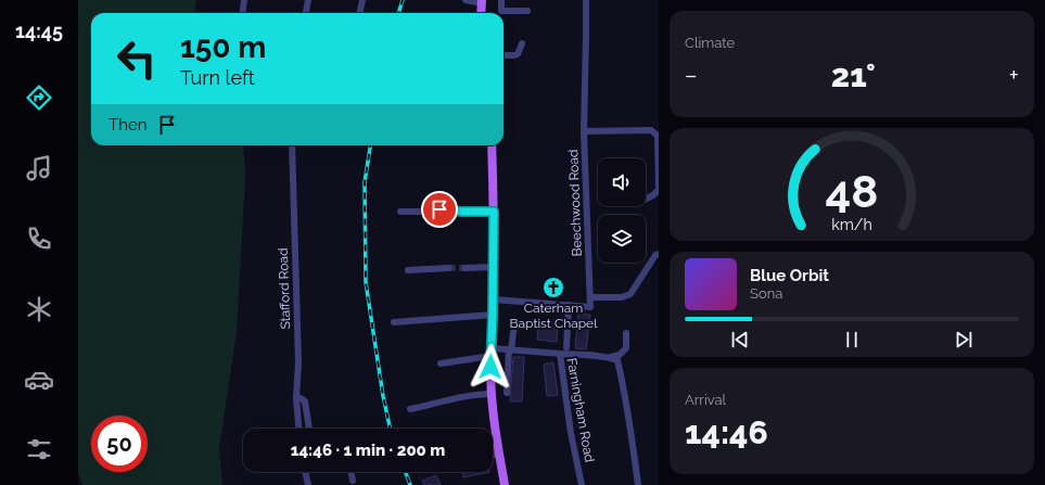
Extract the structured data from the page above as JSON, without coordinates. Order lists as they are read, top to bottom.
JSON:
{
  "streets": {
    "street": ["Beechwood Road", "Stafford Road", "Farningham Road"]
  },
  "places": {
    "church": ["Caterham Baptist Chapel"]
  },
  "page": {
    "tabs": "14:45",
    "tile": [
      "Climate",
      ["Arrival", "14:46"]
    ],
    "turn": ["150 m", "Turn left"],
    "heat": ["−", "21°", "+"],
    "then": "Then",
    "song": ["Blue Orbit", "Sona"],
    "limit": "50",
    "trip": "14:46 · 1 min · 200 m",
    "gauge": ["48", "km/h"]
  }
}
